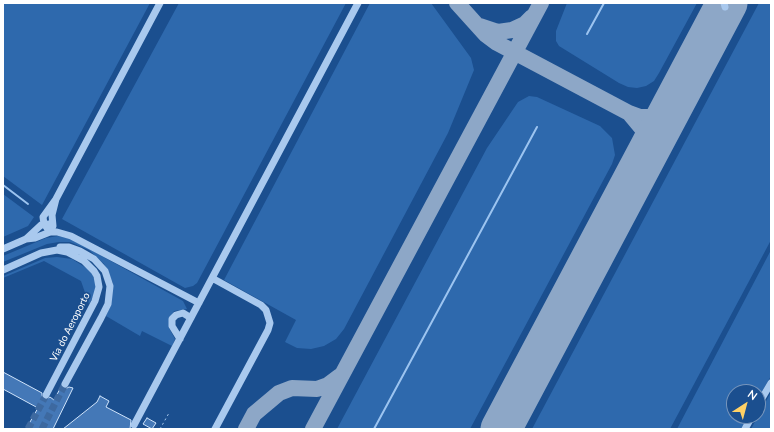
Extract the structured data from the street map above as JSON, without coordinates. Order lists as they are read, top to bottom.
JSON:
{
  "streets": {
    "street": ["Via do Aeroporto"]
  },
  "north": "top right"
}
